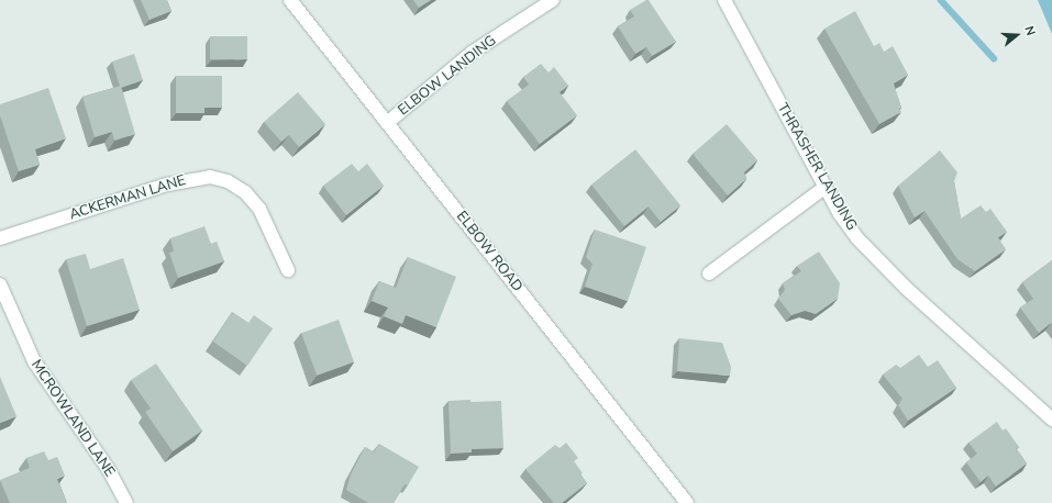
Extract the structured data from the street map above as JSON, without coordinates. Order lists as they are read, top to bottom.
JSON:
{
  "streets": {
    "street": [
      "ELBOW LANDING",
      "THRASHER LANDING",
      "ACKERMAN LANE",
      "ELBOW ROAD",
      "MCROWLAND LANE"
    ]
  },
  "crossings": [
    ["ELBOW LANDING", "ELBOW ROAD"]
  ],
  "north": "right"
}
